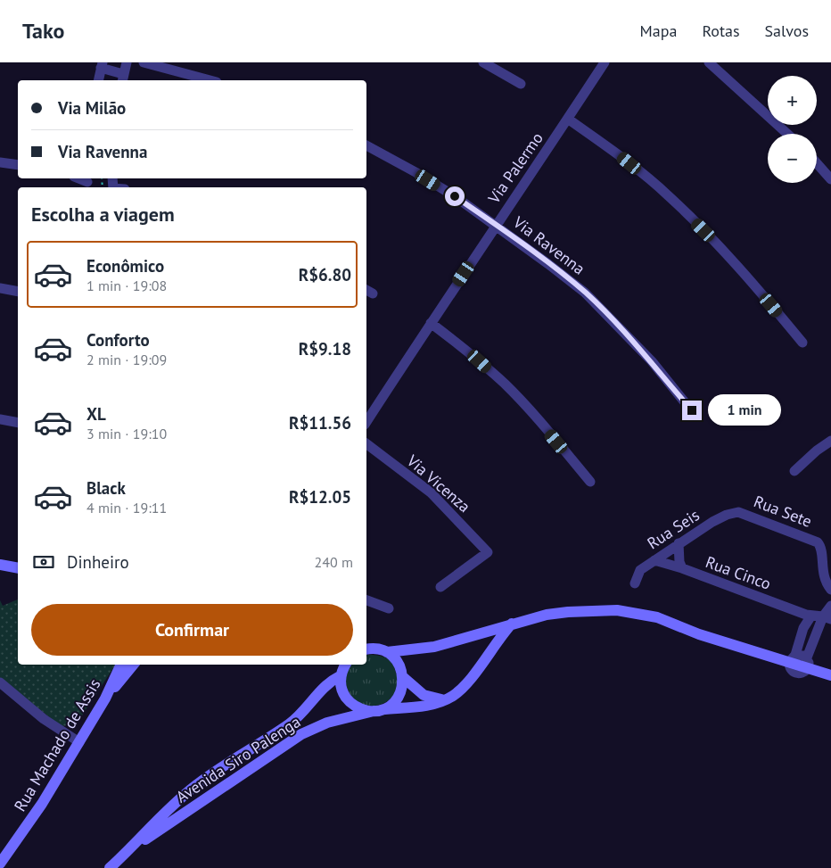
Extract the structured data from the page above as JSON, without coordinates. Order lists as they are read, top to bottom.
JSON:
{
  "streets": {
    "main road": ["Rua Machado de Assis", "Avenida Siro Palenga"],
    "street": [
      "Via Palermo",
      "Via Ravenna",
      "Via Vicenza",
      "Rua Sete",
      "Rua Seis",
      "Rua Cinco"
    ]
  },
  "crossings": [
    ["Via Palermo", "Via Ravenna"],
    ["Rua Sete", "Rua Seis"],
    ["Rua Seis", "Rua Cinco"]
  ],
  "page": {
    "header": "Tako",
    "nav": ["Mapa", "Rotas", "Salvos"],
    "map_buttons": ["+", "−"],
    "banner": ["Via Milão", "Via Ravenna"],
    "heading": "Escolha a viagem",
    "list": [
      {
        "name": "Econômico",
        "note": "1 min · 19:08",
        "value": "R$6.80"
      },
      {
        "name": "Conforto",
        "note": "2 min · 19:09",
        "value": "R$9.18"
      },
      {
        "name": "XL",
        "note": "3 min · 19:10",
        "value": "R$11.56"
      },
      {
        "name": "Black",
        "note": "4 min · 19:11",
        "value": "R$12.05"
      }
    ],
    "bubble": "1 min",
    "pay": ["Dinheiro", "240 m"],
    "buttons": "Confirmar"
  }
}
